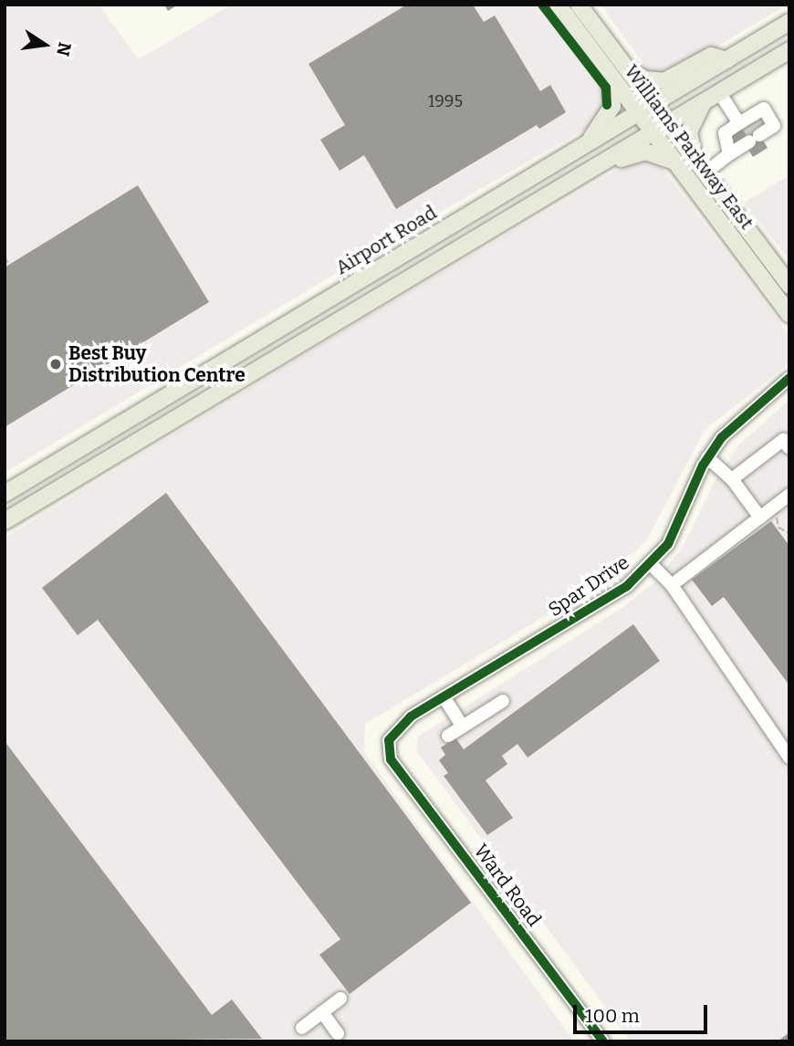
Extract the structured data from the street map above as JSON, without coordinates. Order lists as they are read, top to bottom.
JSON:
{
  "streets": {
    "main road": ["Williams Parkway East", "Airport Road"],
    "street": ["Spar Drive", "Ward Road"]
  },
  "crossings": [
    ["Williams Parkway East", "Airport Road"],
    ["Spar Drive", "Ward Road"]
  ],
  "places": ["Best Buy Distribution Centre"],
  "house_numbers": ["1995"],
  "scale_bar": "100 m",
  "north": "right"
}
